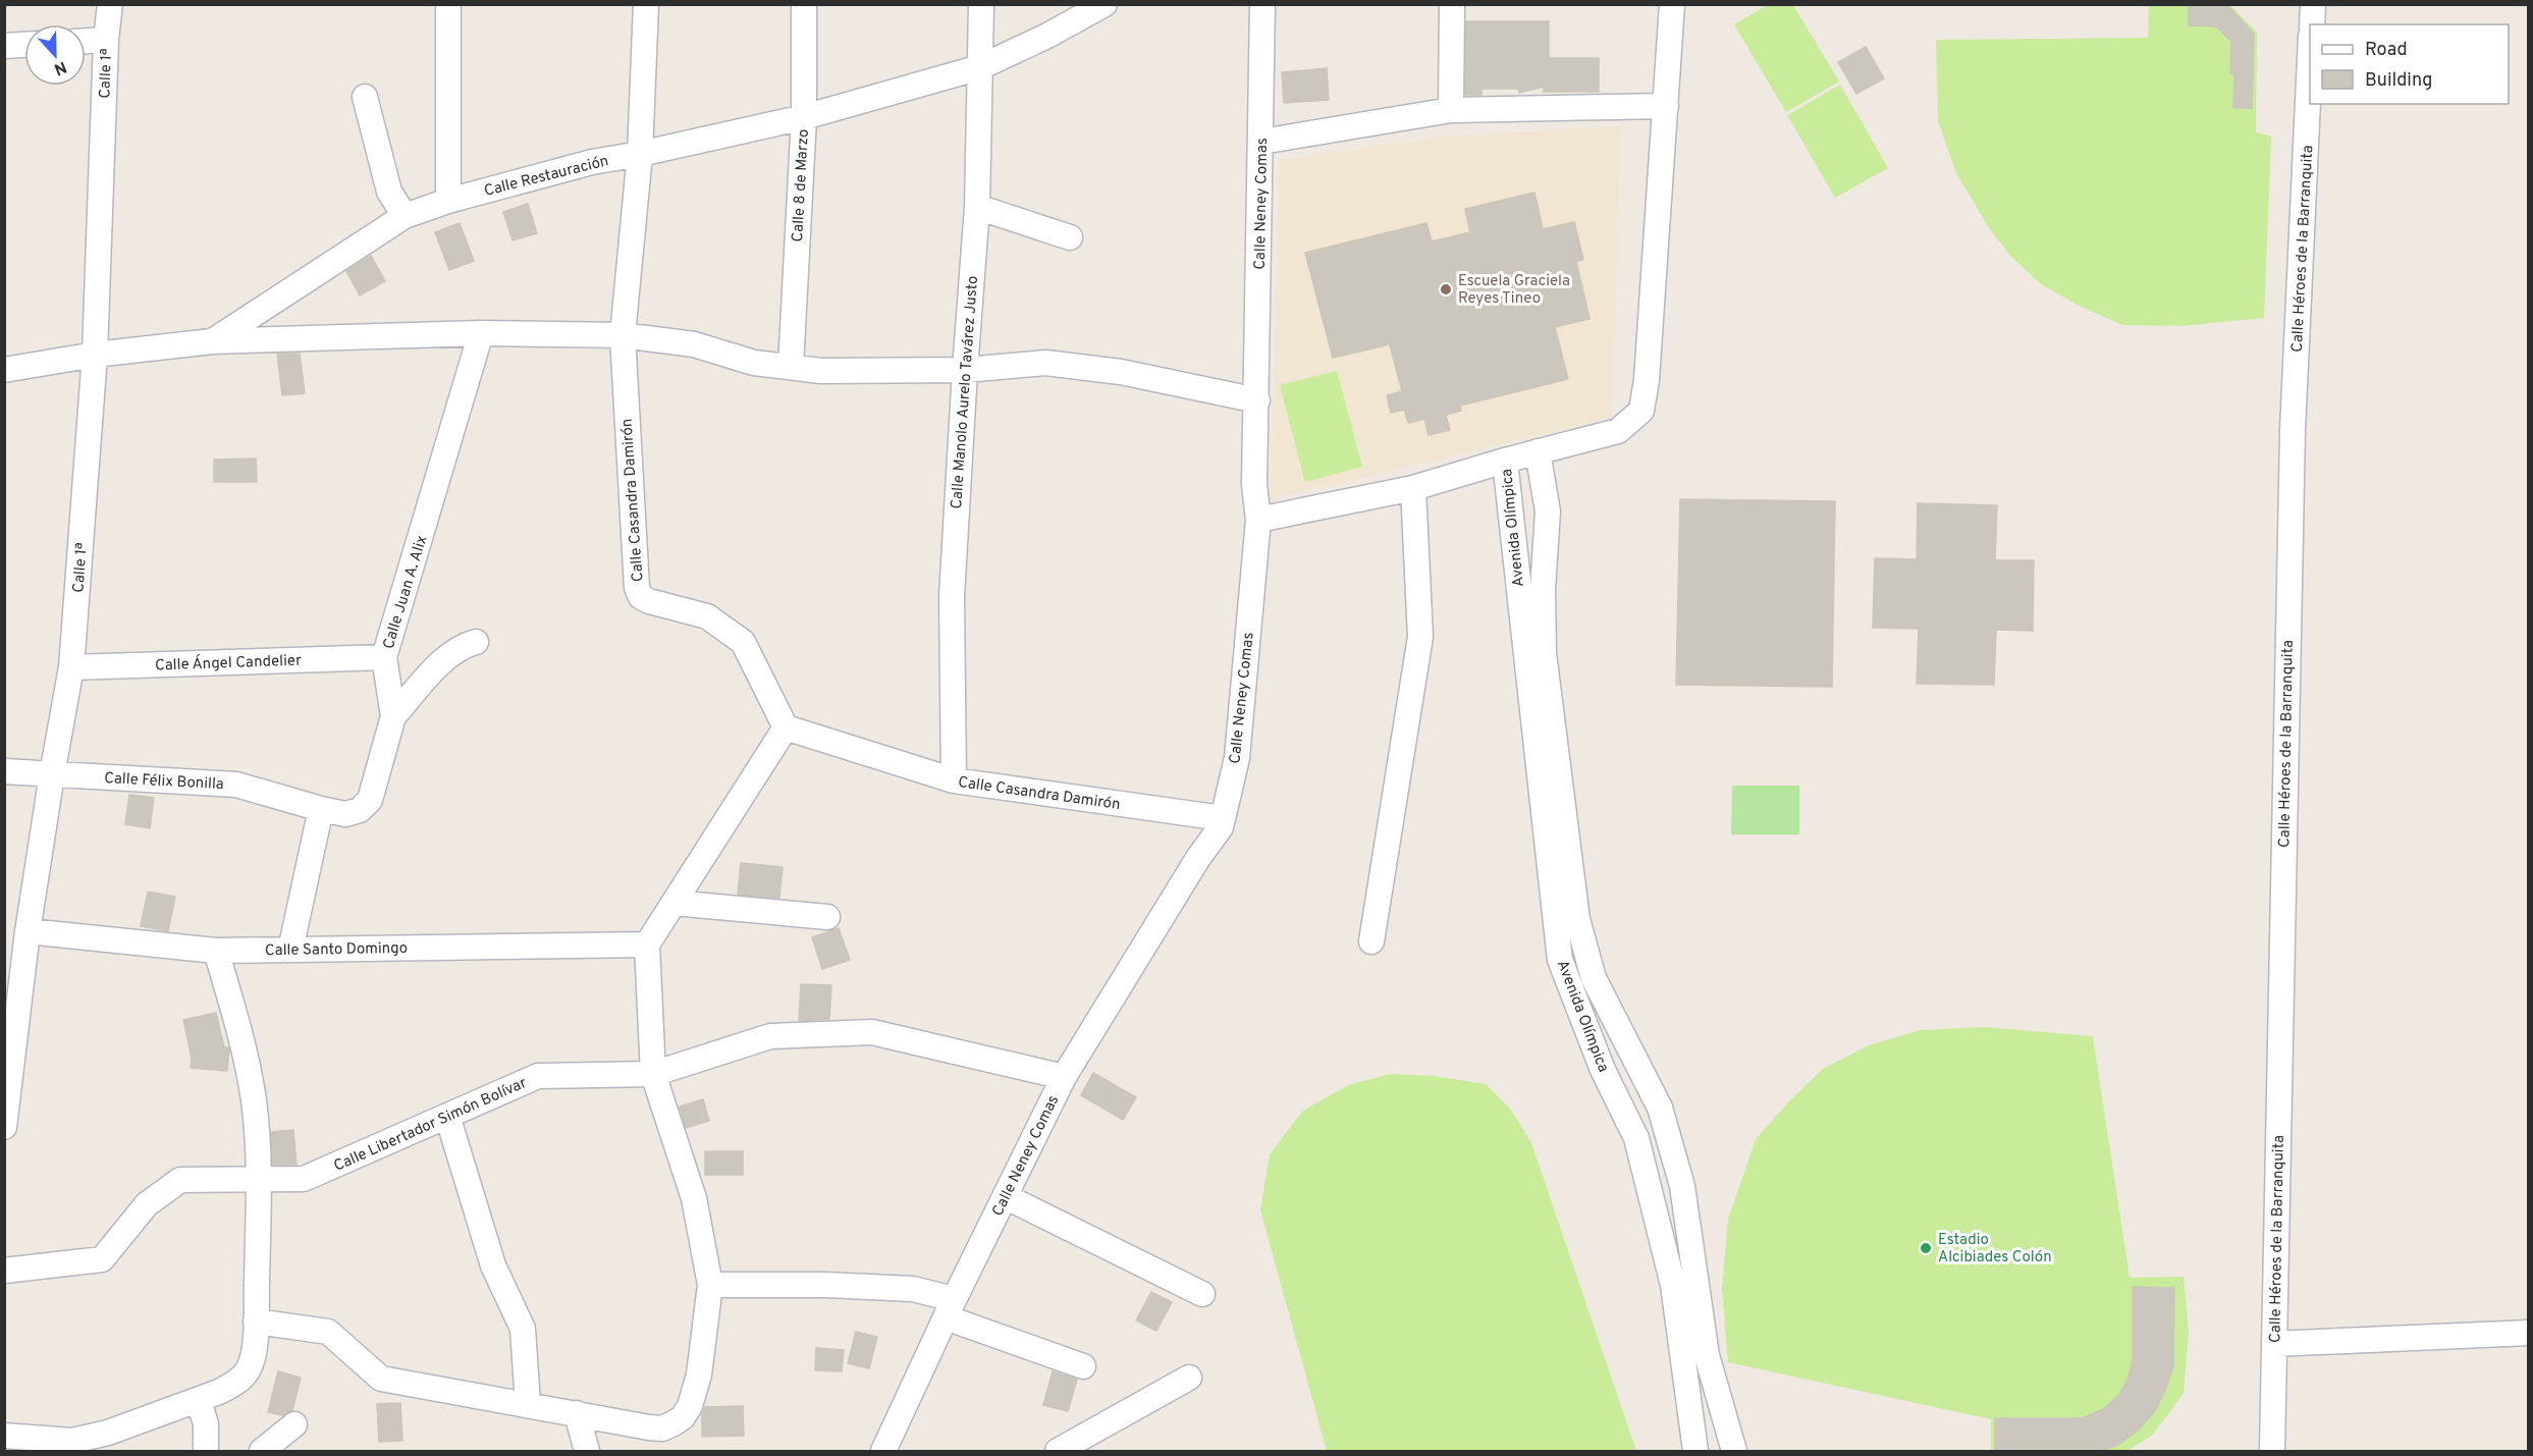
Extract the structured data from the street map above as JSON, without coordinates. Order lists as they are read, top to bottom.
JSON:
{
  "streets": {
    "street": [
      "Calle 1ª",
      "Calle Restauración",
      "Calle 8 de Marzo",
      "Calle Neney Comas",
      "Calle Héroes de la Barranquita",
      "Calle Manolo Aurelo Tavárez Justo",
      "Calle Casandra Damirón",
      "Avenida Olímpica",
      "Calle Juan A. Alix",
      "Calle Ángel Candelier",
      "Calle Félix Bonilla",
      "Calle Santo Domingo",
      "Calle Libertador Simón Bolívar"
    ]
  },
  "crossings": [
    ["Calle 1ª", "Calle Restauración"],
    ["Calle 1ª", "Calle Ángel Candelier"],
    ["Calle 1ª", "Calle Félix Bonilla"],
    ["Calle 1ª", "Calle Santo Domingo"],
    ["Calle Restauración", "Calle 8 de Marzo"],
    ["Calle Restauración", "Calle Manolo Aurelo Tavárez Justo"],
    ["Calle Restauración", "Calle Casandra Damirón"],
    ["Calle Neney Comas", "Calle Casandra Damirón"],
    ["Calle Neney Comas", "Calle Libertador Simón Bolívar"],
    ["Calle Manolo Aurelo Tavárez Justo", "Calle Casandra Damirón"],
    ["Calle Juan A. Alix", "Calle Ángel Candelier"],
    ["Calle Juan A. Alix", "Calle Félix Bonilla"]
  ],
  "places": ["Escuela Graciela Reyes Tineo", "Estadio Alcibiades Colón"],
  "legend": ["Road", "Building"],
  "north": "bottom"
}
